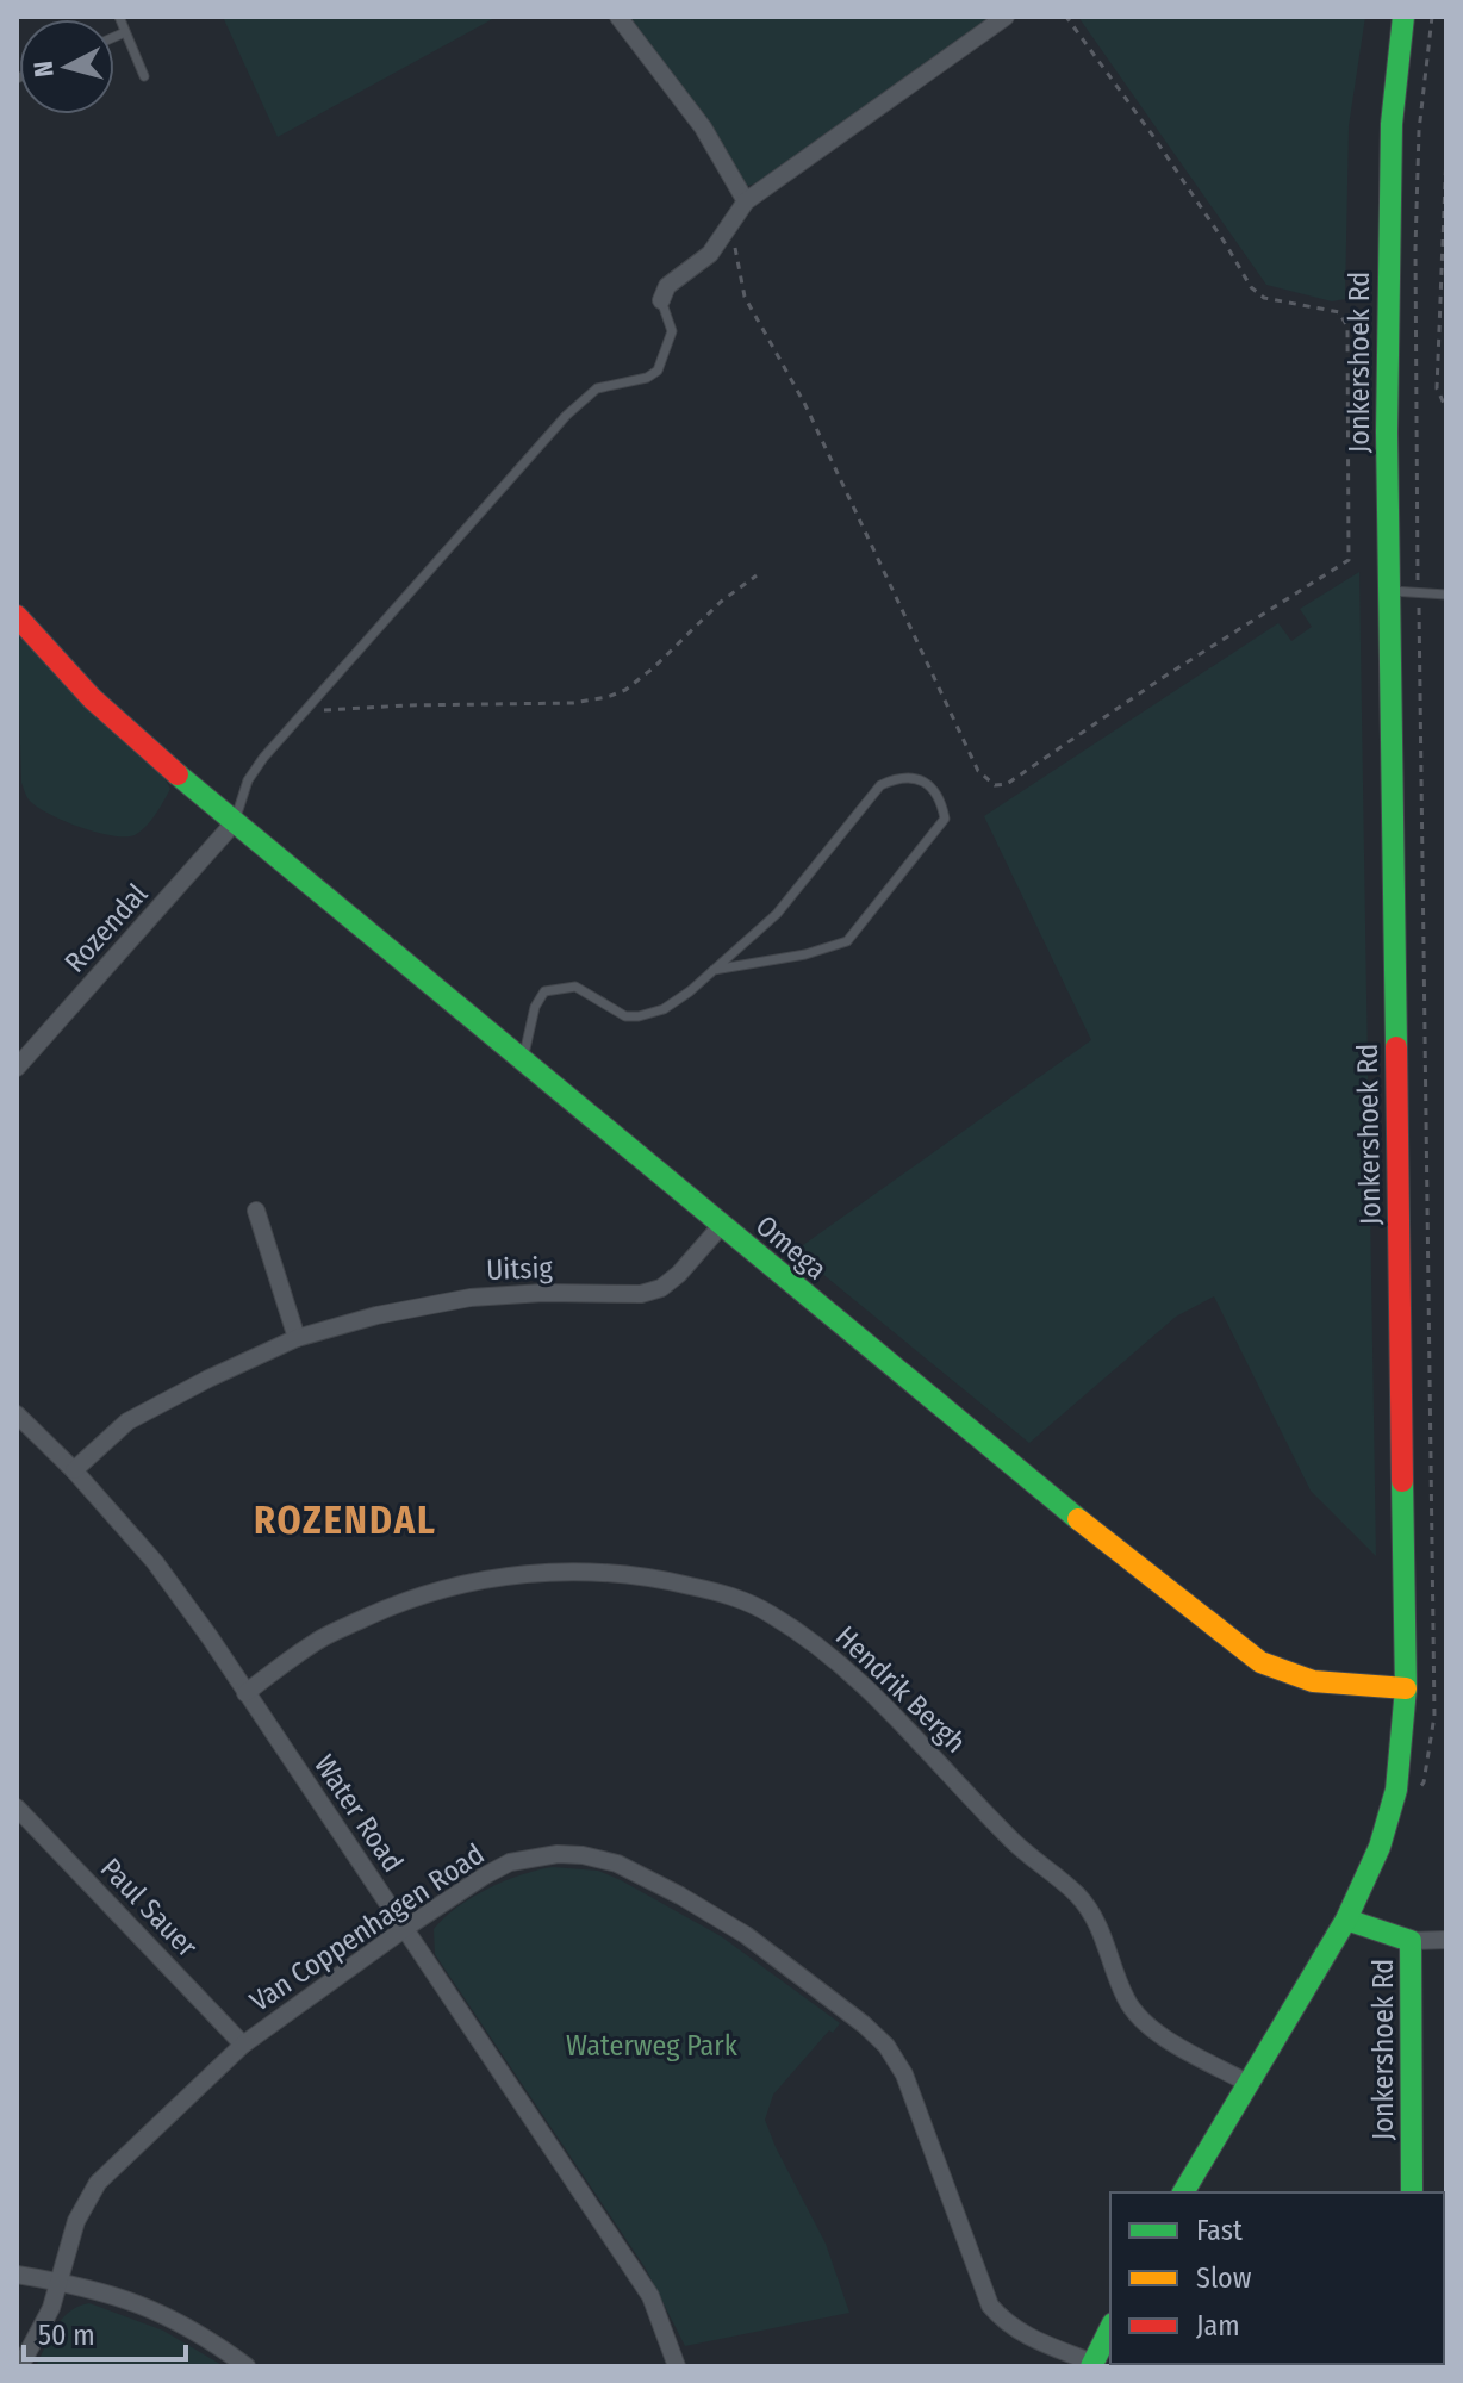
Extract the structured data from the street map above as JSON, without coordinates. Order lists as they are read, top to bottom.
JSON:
{
  "streets": {
    "street": [
      "Jonkershoek Rd",
      "Rozendal",
      "Omega",
      "Uitsig",
      "Hendrik Bergh",
      "Water Road",
      "Paul Sauer",
      "Van Coppenhagen Road"
    ]
  },
  "crossings": [
    ["Jonkershoek Rd", "Omega"],
    ["Rozendal", "Omega"],
    ["Omega", "Uitsig"],
    ["Uitsig", "Water Road"],
    ["Hendrik Bergh", "Water Road"],
    ["Water Road", "Van Coppenhagen Road"],
    ["Paul Sauer", "Van Coppenhagen Road"]
  ],
  "districts": ["ROZENDAL"],
  "parks": ["Waterweg Park"],
  "legend": ["Fast", "Slow", "Jam"],
  "scale_bar": "50 m",
  "north": "left"
}
